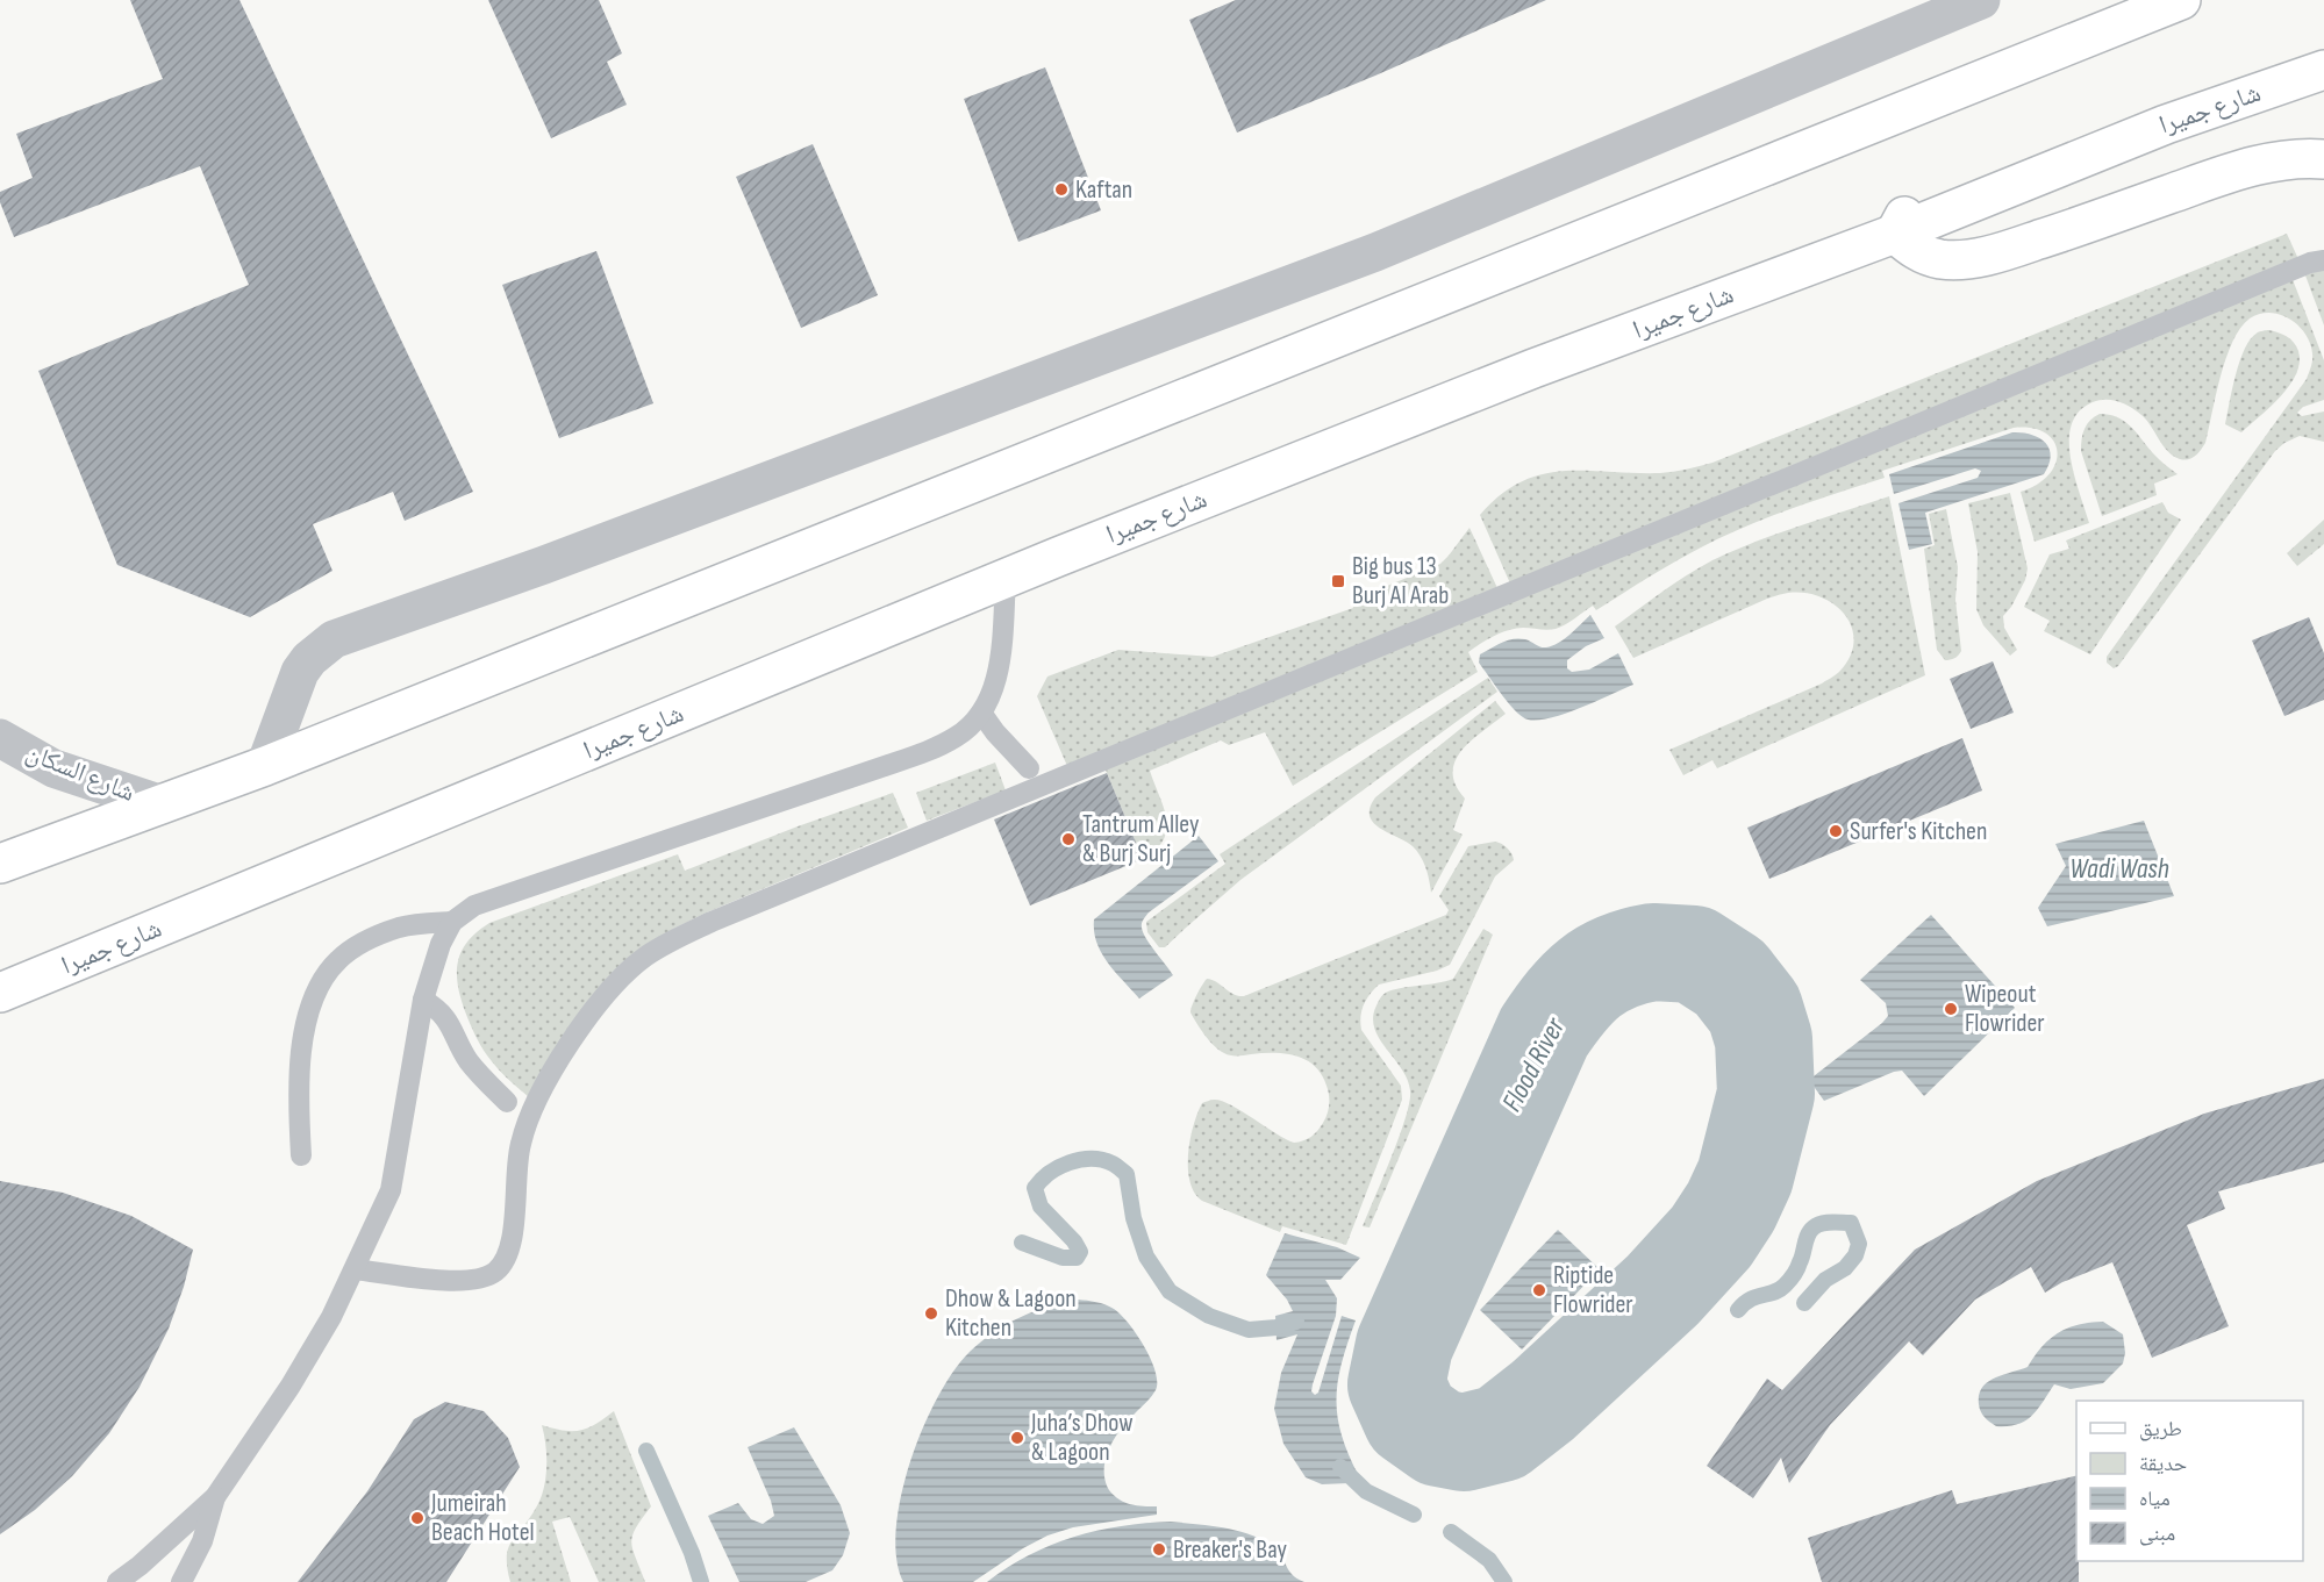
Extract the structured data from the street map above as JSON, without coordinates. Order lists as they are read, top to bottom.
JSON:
{
  "streets": {
    "main road": ["شارع جميرا"],
    "street": ["شارع السكان"]
  },
  "water": ["Wadi Wash", "Flood River"],
  "places": {
    "other": [
      "Kaftan",
      "Surfer's Kitchen",
      "Tantrum Alley & Burj Surj",
      "Wipeout Flowrider",
      "Riptide Flowrider",
      "Dhow & Lagoon Kitchen",
      "Juha’s Dhow & Lagoon",
      "Jumeirah Beach Hotel",
      "Breaker's Bay"
    ],
    "transit": ["Big bus 13 Burj Al Arab"]
  },
  "legend": [
    "طريق",
    "حديقة",
    "مياه",
    "مبنى"
  ]
}
